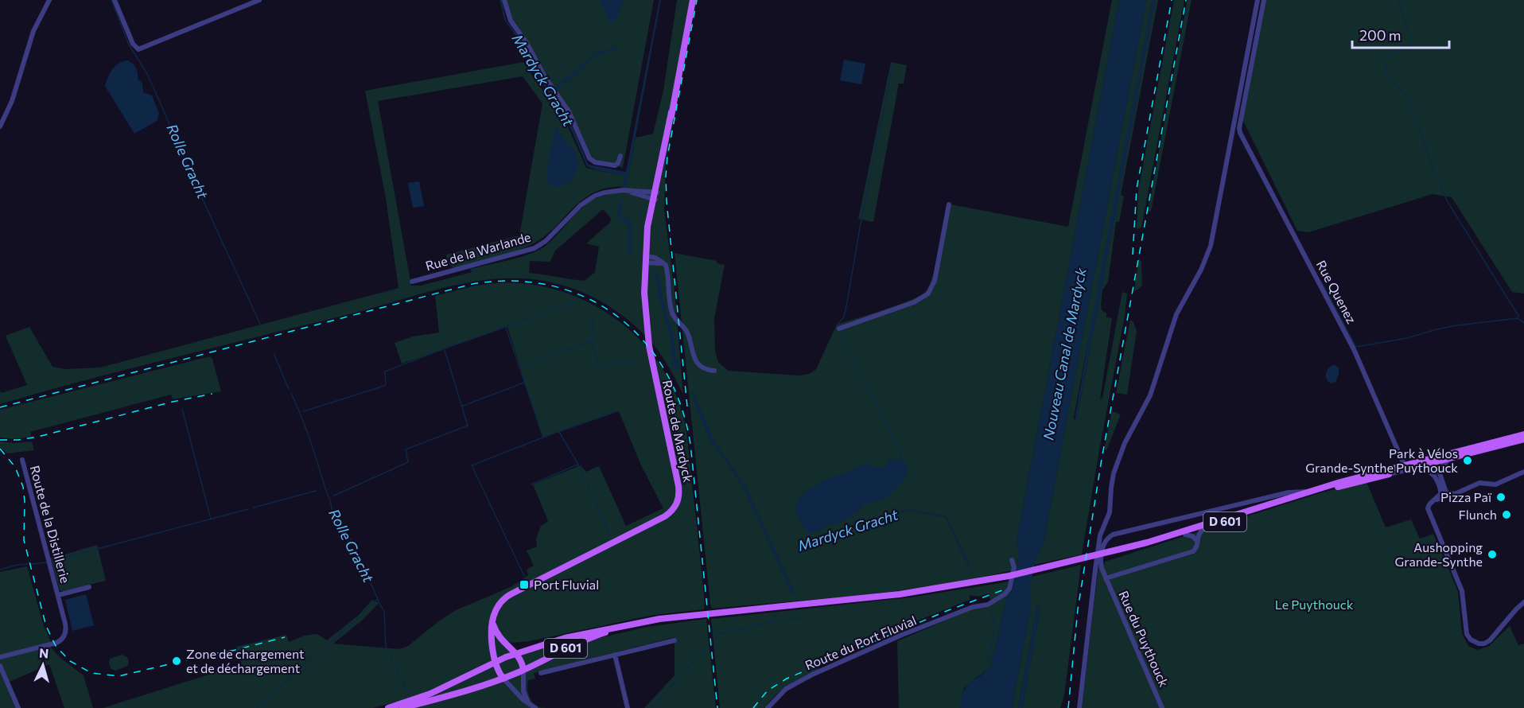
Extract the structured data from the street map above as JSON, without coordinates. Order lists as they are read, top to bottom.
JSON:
{
  "streets": {
    "main road": ["Route de Mardyck", "D 601"],
    "street": [
      "Rue de la Warlande",
      "Rue Quenez",
      "Route de la Distillerie",
      "Rue du Puythouck",
      "Route du Port Fluvial"
    ]
  },
  "crossings": [
    ["Rue de la Warlande", "Route de Mardyck"],
    ["Rue Quenez", "D 601"],
    ["Route de Mardyck", "D 601"],
    ["D 601", "Rue du Puythouck"]
  ],
  "water": ["Mardyck Gracht", "Rolle Gracht", "Nouveau Canal de Mardyck"],
  "parks": ["Le Puythouck"],
  "places": {
    "other": [
      "Park à Vélos Grande-Synthe Puythouck",
      "Pizza Paï",
      "Flunch",
      "Aushopping Grande-Synthe",
      "Zone de chargement et de déchargement"
    ],
    "transit": ["Port Fluvial"]
  },
  "scale_bar": "200 m",
  "north": "top"
}
